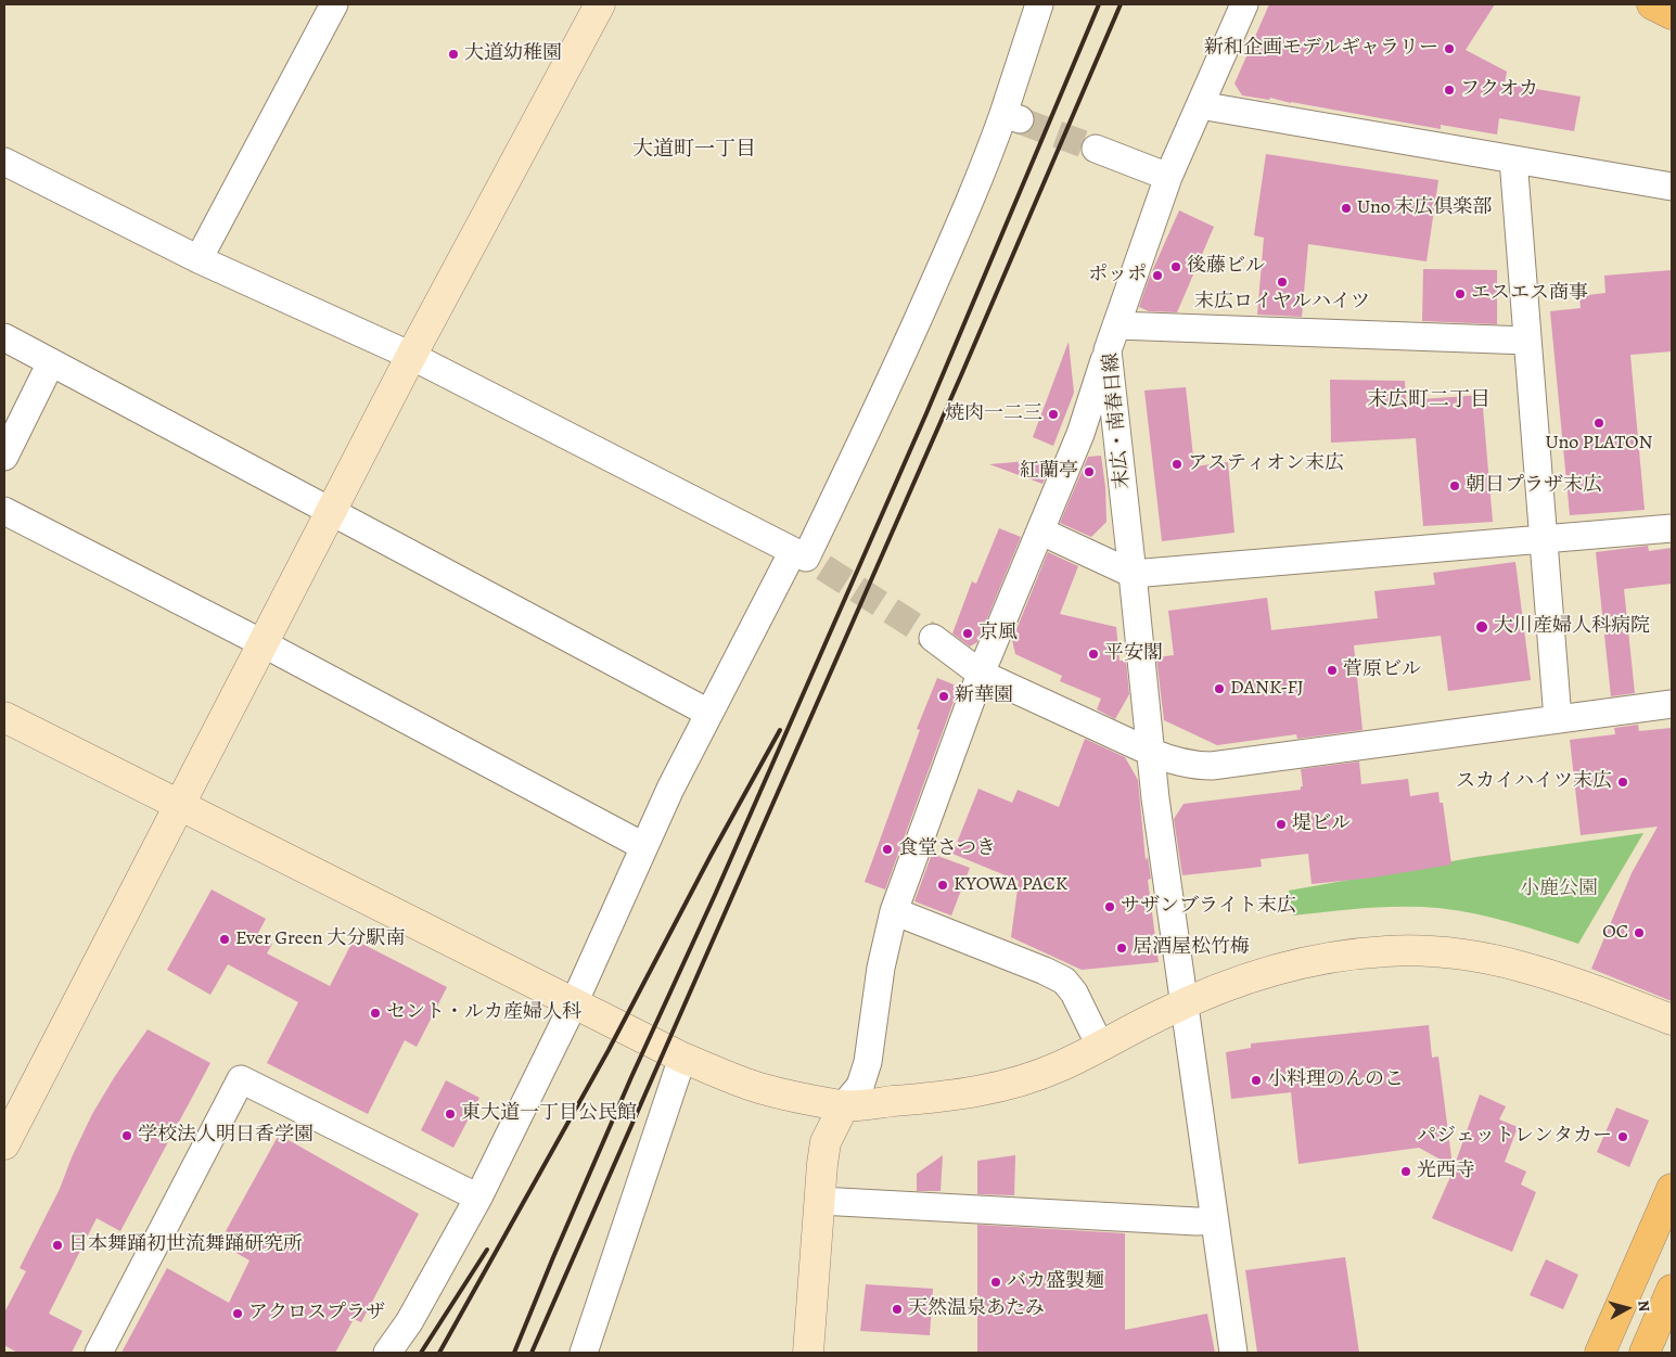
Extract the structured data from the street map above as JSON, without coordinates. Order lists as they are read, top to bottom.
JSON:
{
  "streets": {
    "street": ["末広・南春日線"]
  },
  "districts": ["大道町一丁目", "末広町二丁目"],
  "parks": ["小鹿公園"],
  "places": [
    "新和企画モデルギャラリー",
    "大道幼稚園",
    "フクオカ",
    "Uno 末広倶楽部",
    "後藤ビル",
    "ポッポ",
    "末広ロイヤルハイツ",
    "エスエス商事",
    "焼肉一二三",
    "Uno PLATON",
    "アスティオン末広",
    "紅蘭亭",
    "朝日プラザ末広",
    "大川産婦人科病院",
    "京風",
    "平安閣",
    "菅原ビル",
    "DANK-FJ",
    "新華園",
    "スカイハイツ末広",
    "堤ビル",
    "食堂さつき",
    "KYOWA PACK",
    "サザンブライト末広",
    "OC",
    "Ever Green 大分駅南",
    "居酒屋松竹梅",
    "セント・ルカ産婦人科",
    "小料理のんのこ",
    "東大道一丁目公民館",
    "学校法人明日香学園",
    "パジェットレンタカー",
    "光西寺",
    "日本舞踊初世流舞踊研究所",
    "バカ盛製麺",
    "天然温泉あたみ",
    "アクロスプラザ"
  ],
  "north": "right"
}
